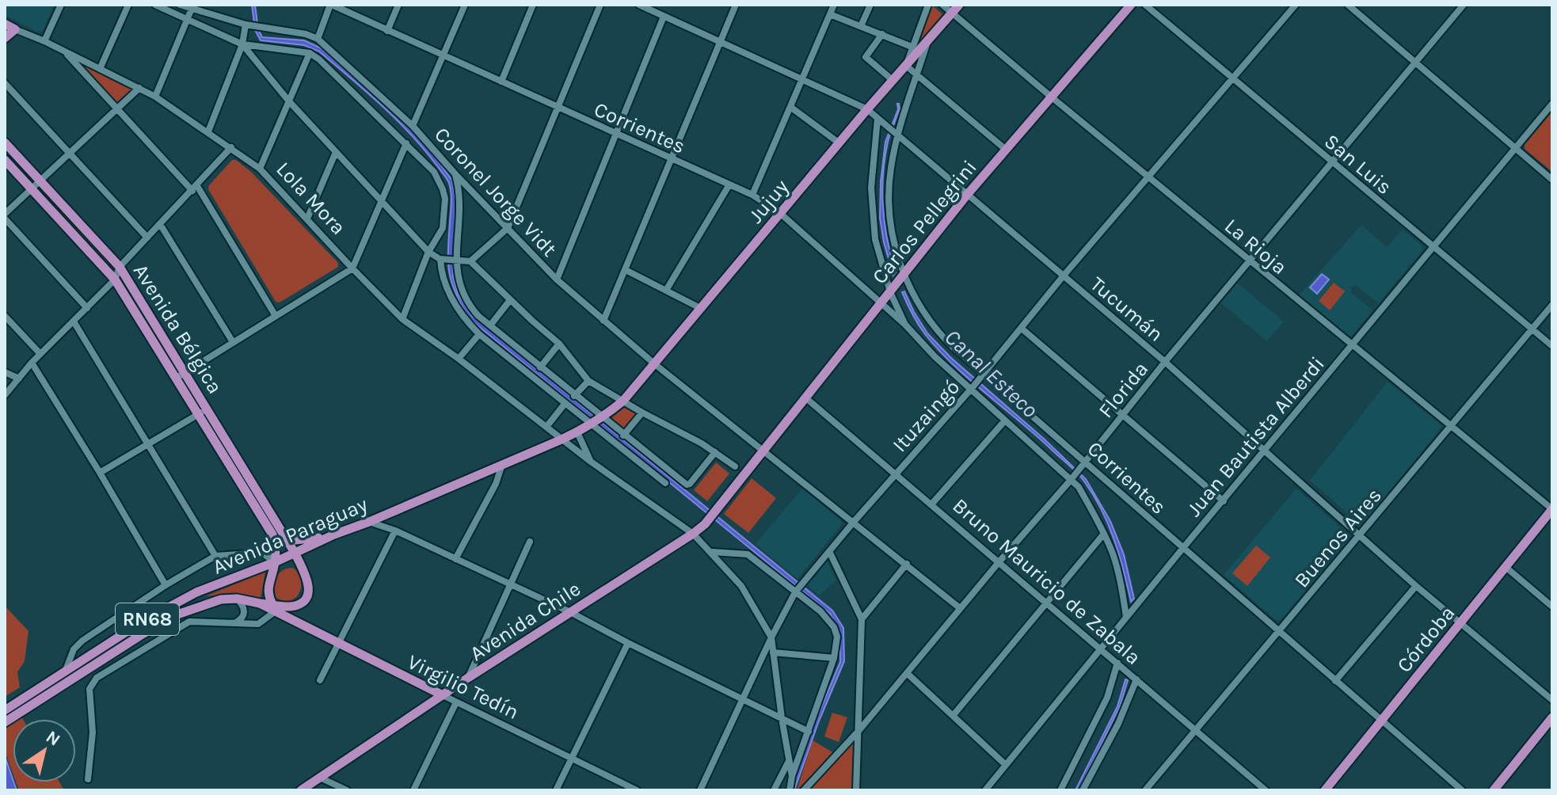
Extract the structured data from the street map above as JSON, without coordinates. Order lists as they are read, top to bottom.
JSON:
{
  "streets": {
    "main road": [
      "Lola Mora",
      "Jujuy",
      "Carlos Pellegrini",
      "Avenida Bélgica",
      "Avenida Paraguay",
      "RN68",
      "Avenida Chile",
      "Córdoba",
      "Virgilio Tedín"
    ],
    "street": [
      "Corrientes",
      "San Luis",
      "Coronel Jorge Vidt",
      "La Rioja",
      "Tucumán",
      "Florida",
      "Ituzaingó",
      "Juan Bautista Alberdi",
      "Buenos Aires",
      "Bruno Mauricio de Zabala"
    ]
  },
  "crossings": [
    ["Corrientes", "Jujuy"],
    ["Corrientes", "Carlos Pellegrini"],
    ["Corrientes", "Tucumán"],
    ["Corrientes", "Florida"],
    ["Corrientes", "Ituzaingó"],
    ["Corrientes", "Juan Bautista Alberdi"],
    ["Corrientes", "Buenos Aires"],
    ["Corrientes", "Córdoba"],
    ["San Luis", "Florida"],
    ["San Luis", "Ituzaingó"],
    ["San Luis", "Juan Bautista Alberdi"],
    ["San Luis", "Buenos Aires"],
    ["Coronel Jorge Vidt", "Jujuy"],
    ["Coronel Jorge Vidt", "Carlos Pellegrini"],
    ["Coronel Jorge Vidt", "Florida"],
    ["Coronel Jorge Vidt", "Ituzaingó"],
    ["Lola Mora", "Ituzaingó"],
    ["Lola Mora", "Avenida Paraguay"],
    ["Lola Mora", "Avenida Chile"],
    ["Jujuy", "La Rioja"],
    ["Jujuy", "Tucumán"],
    ["Jujuy", "Avenida Paraguay"],
    ["Carlos Pellegrini", "La Rioja"],
    ["Carlos Pellegrini", "Tucumán"],
    ["Carlos Pellegrini", "Bruno Mauricio de Zabala"],
    ["Carlos Pellegrini", "Avenida Chile"],
    ["La Rioja", "Florida"],
    ["La Rioja", "Ituzaingó"],
    ["La Rioja", "Juan Bautista Alberdi"],
    ["La Rioja", "Buenos Aires"],
    ["La Rioja", "Córdoba"],
    ["Tucumán", "Florida"],
    ["Tucumán", "Ituzaingó"],
    ["Tucumán", "Juan Bautista Alberdi"],
    ["Tucumán", "Buenos Aires"],
    ["Tucumán", "Córdoba"],
    ["Avenida Bélgica", "Avenida Paraguay"],
    ["Avenida Bélgica", "Virgilio Tedín"],
    ["Florida", "Bruno Mauricio de Zabala"],
    ["Ituzaingó", "Bruno Mauricio de Zabala"],
    ["Juan Bautista Alberdi", "Bruno Mauricio de Zabala"],
    ["Avenida Paraguay", "Virgilio Tedín"],
    ["Buenos Aires", "Bruno Mauricio de Zabala"],
    ["Avenida Chile", "Virgilio Tedín"]
  ],
  "water": ["Canal Esteco"],
  "north": "top right"
}
